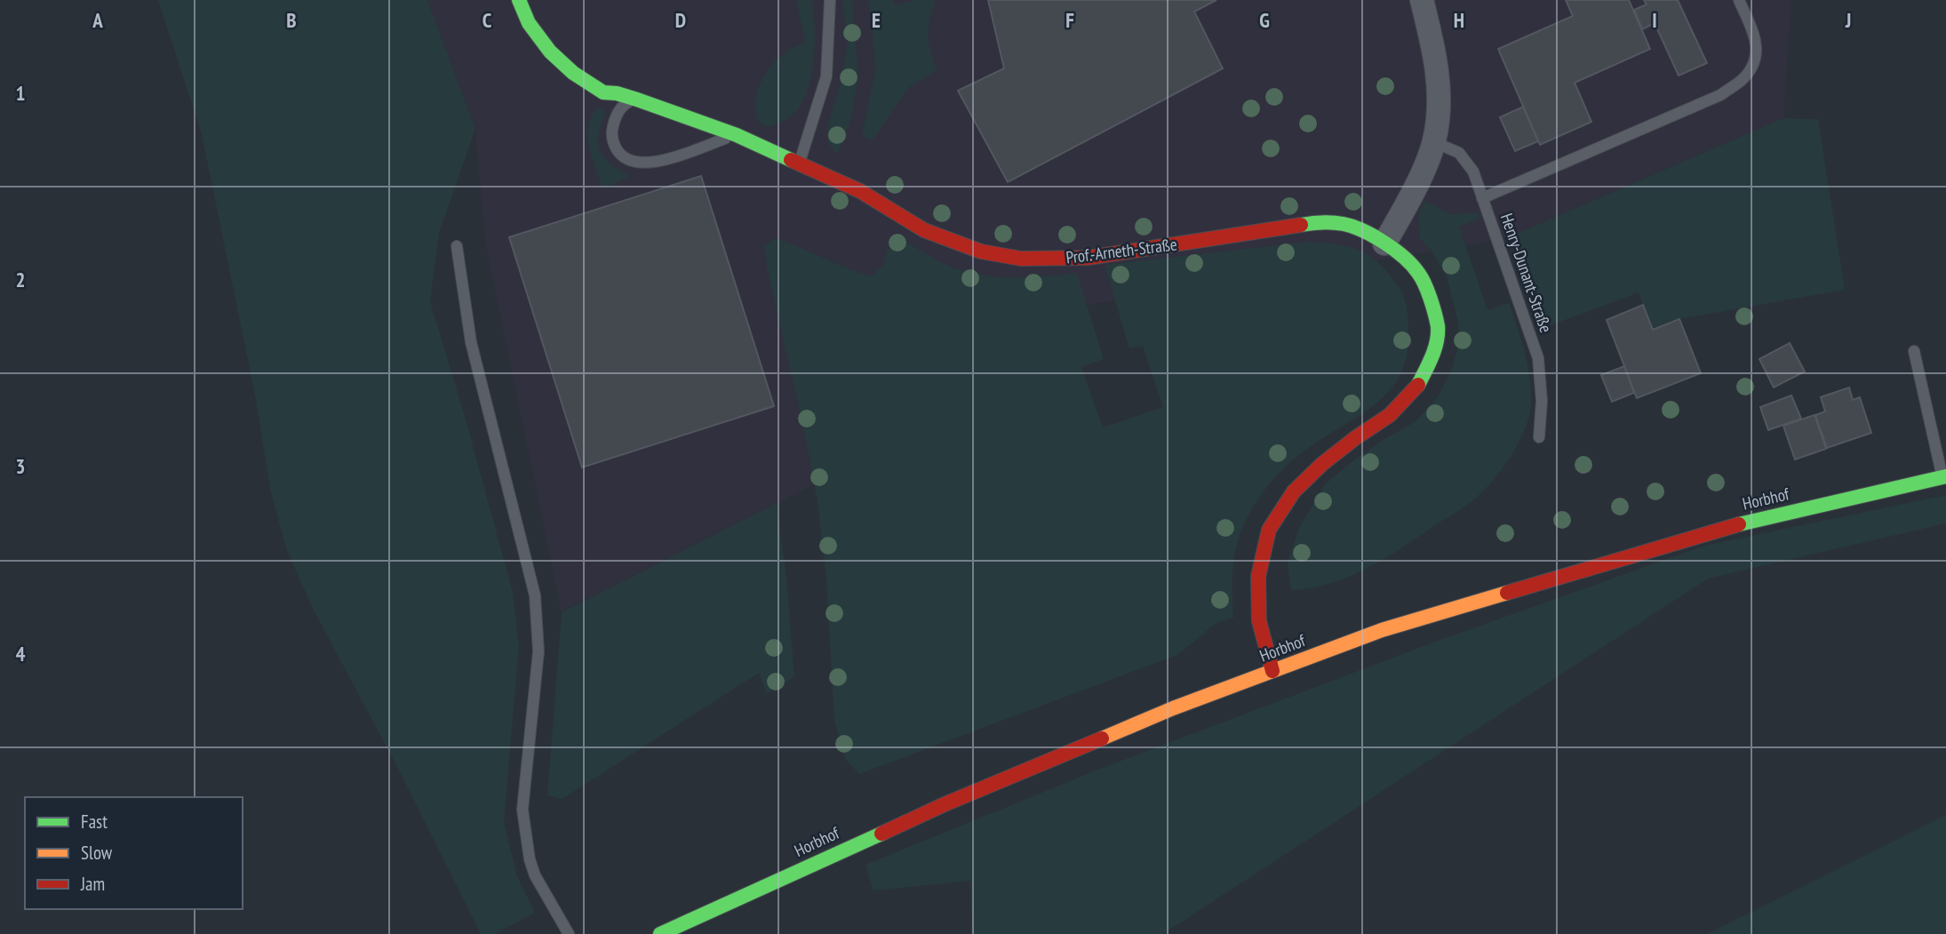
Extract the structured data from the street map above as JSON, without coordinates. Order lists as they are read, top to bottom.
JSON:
{
  "streets": {
    "street": ["Prof.-Arneth-Straße", "Horbhof"],
    "lane": ["Henry-Dunant-Straße"]
  },
  "crossings": [
    ["Prof.-Arneth-Straße", "Horbhof"]
  ],
  "legend": ["Fast", "Slow", "Jam"],
  "grid": {
    "columns": [
      "A",
      "B",
      "C",
      "D",
      "E",
      "F",
      "G",
      "H",
      "I",
      "J"
    ],
    "rows": [
      "1",
      "2",
      "3",
      "4"
    ]
  }
}
